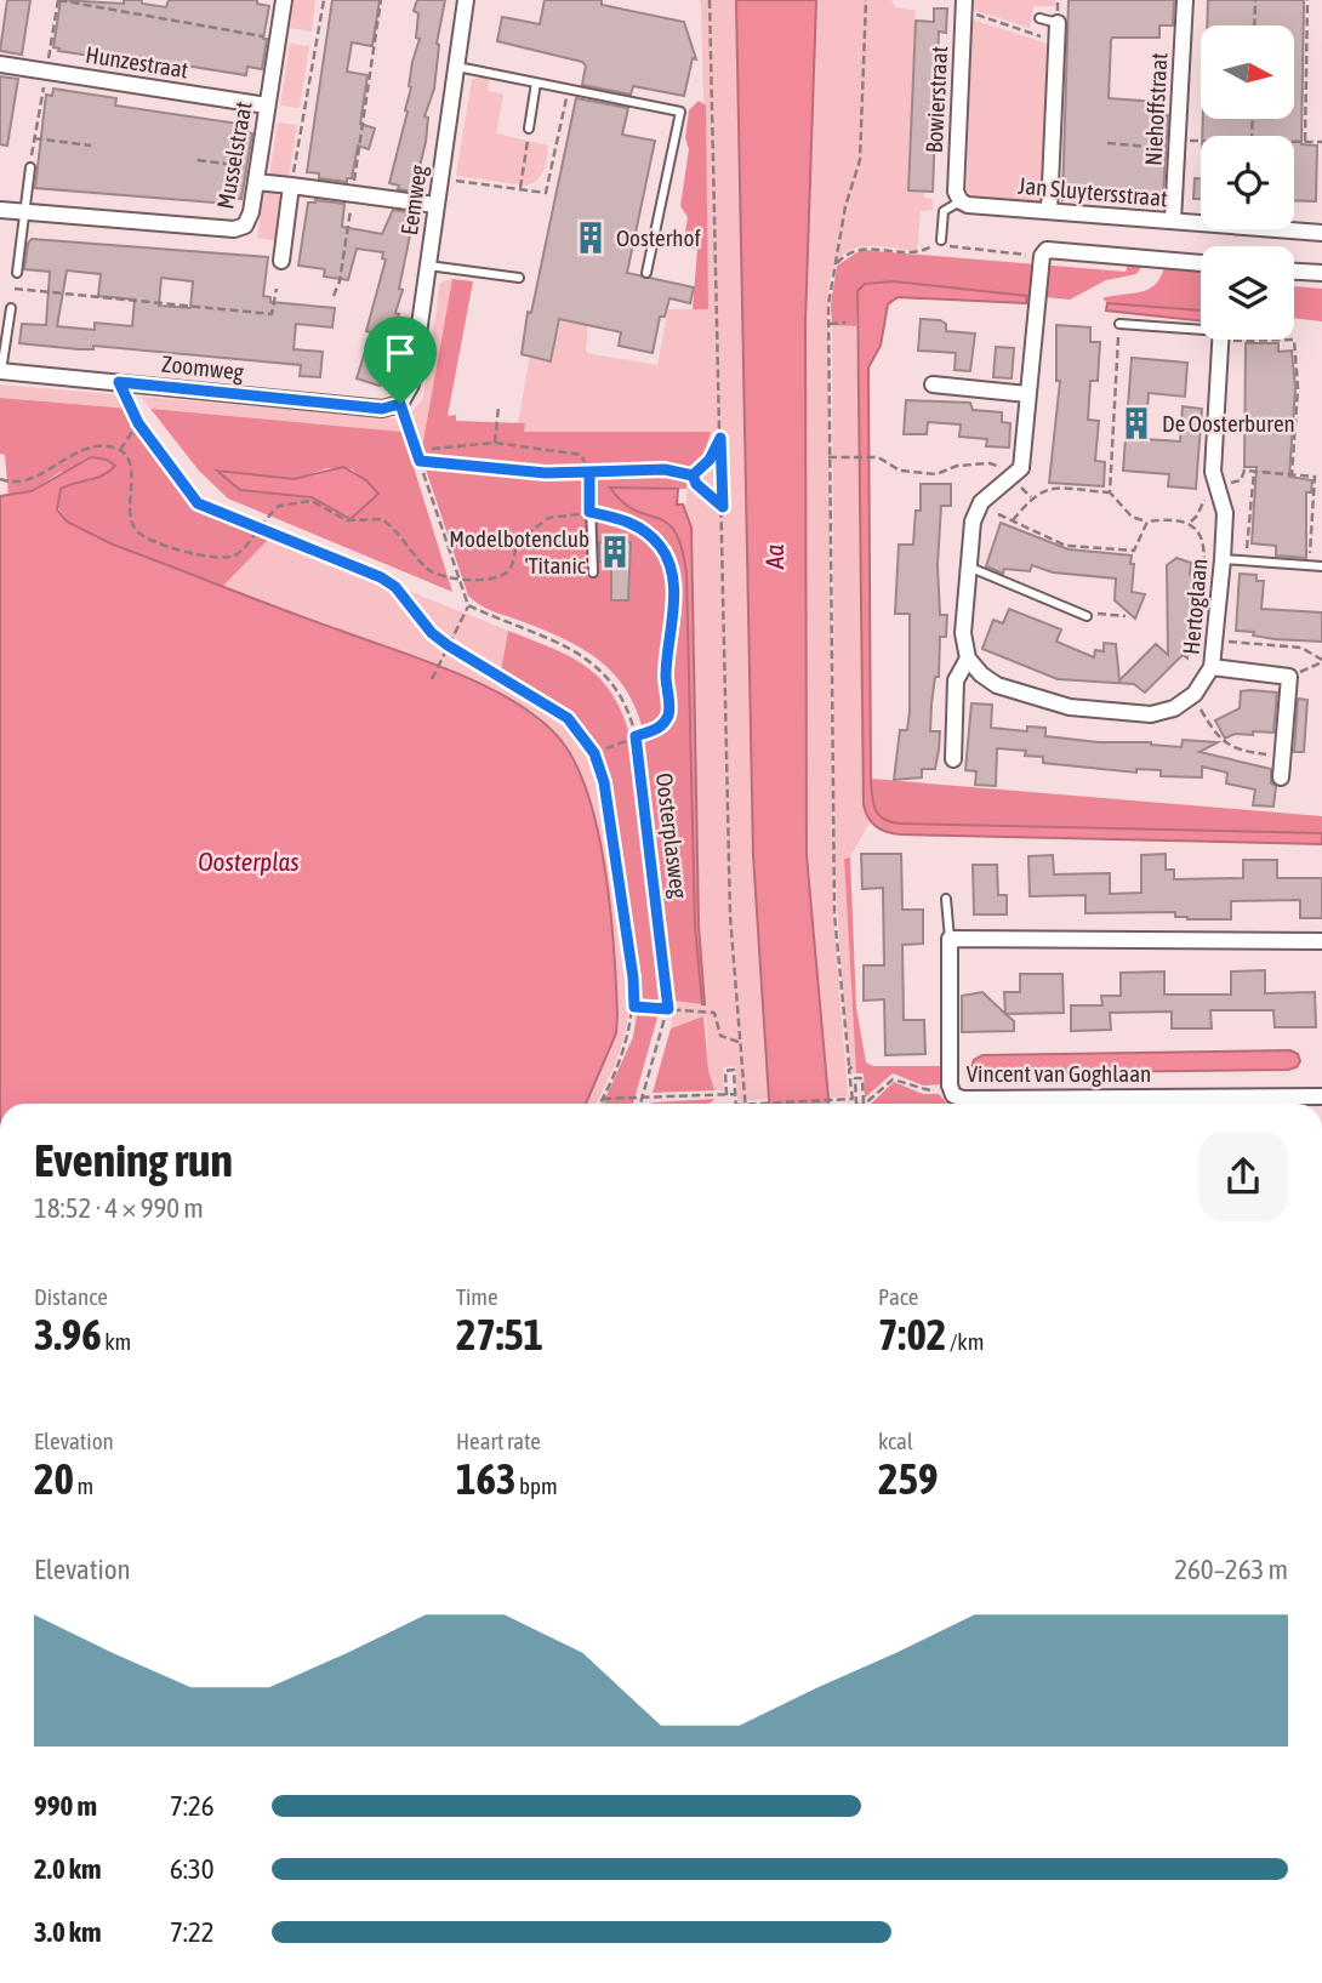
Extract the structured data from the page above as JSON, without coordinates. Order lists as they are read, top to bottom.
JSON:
{
  "streets": {
    "street": [
      "Hunzestraat",
      "Bowierstraat",
      "Niehoffstraat",
      "Musselstraat",
      "Jan Sluytersstraat",
      "Eemweg",
      "Zoomweg",
      "Hertoglaan",
      "Vincent van Goghlaan"
    ],
    "path": ["Oosterplasweg"]
  },
  "crossings": [
    ["Hunzestraat", "Musselstraat"],
    ["Bowierstraat", "Jan Sluytersstraat"],
    ["Niehoffstraat", "Jan Sluytersstraat"],
    ["Eemweg", "Zoomweg"]
  ],
  "water": ["Aa", "Oosterplas"],
  "places": {
    "building": ["Oosterhof", "De Oosterburen", "Modelbotenclub 'Titanic'"]
  },
  "north": "right",
  "page": {
    "heading": ["Evening run", "18:52 · 4 × 990 m"],
    "stats": [
      ["Distance", "3.96 km"],
      ["Time", "27:51"],
      ["Pace", "7:02 /km"],
      ["Elevation", "20 m"],
      ["Heart rate", "163 bpm"],
      ["kcal", "259"]
    ],
    "chart": ["Elevation", "260–263 m"],
    "list": [
      {
        "name": "990 m",
        "note": "7:26"
      },
      {
        "name": "2.0 km",
        "note": "6:30"
      },
      {
        "name": "3.0 km",
        "note": "7:22"
      }
    ]
  }
}
